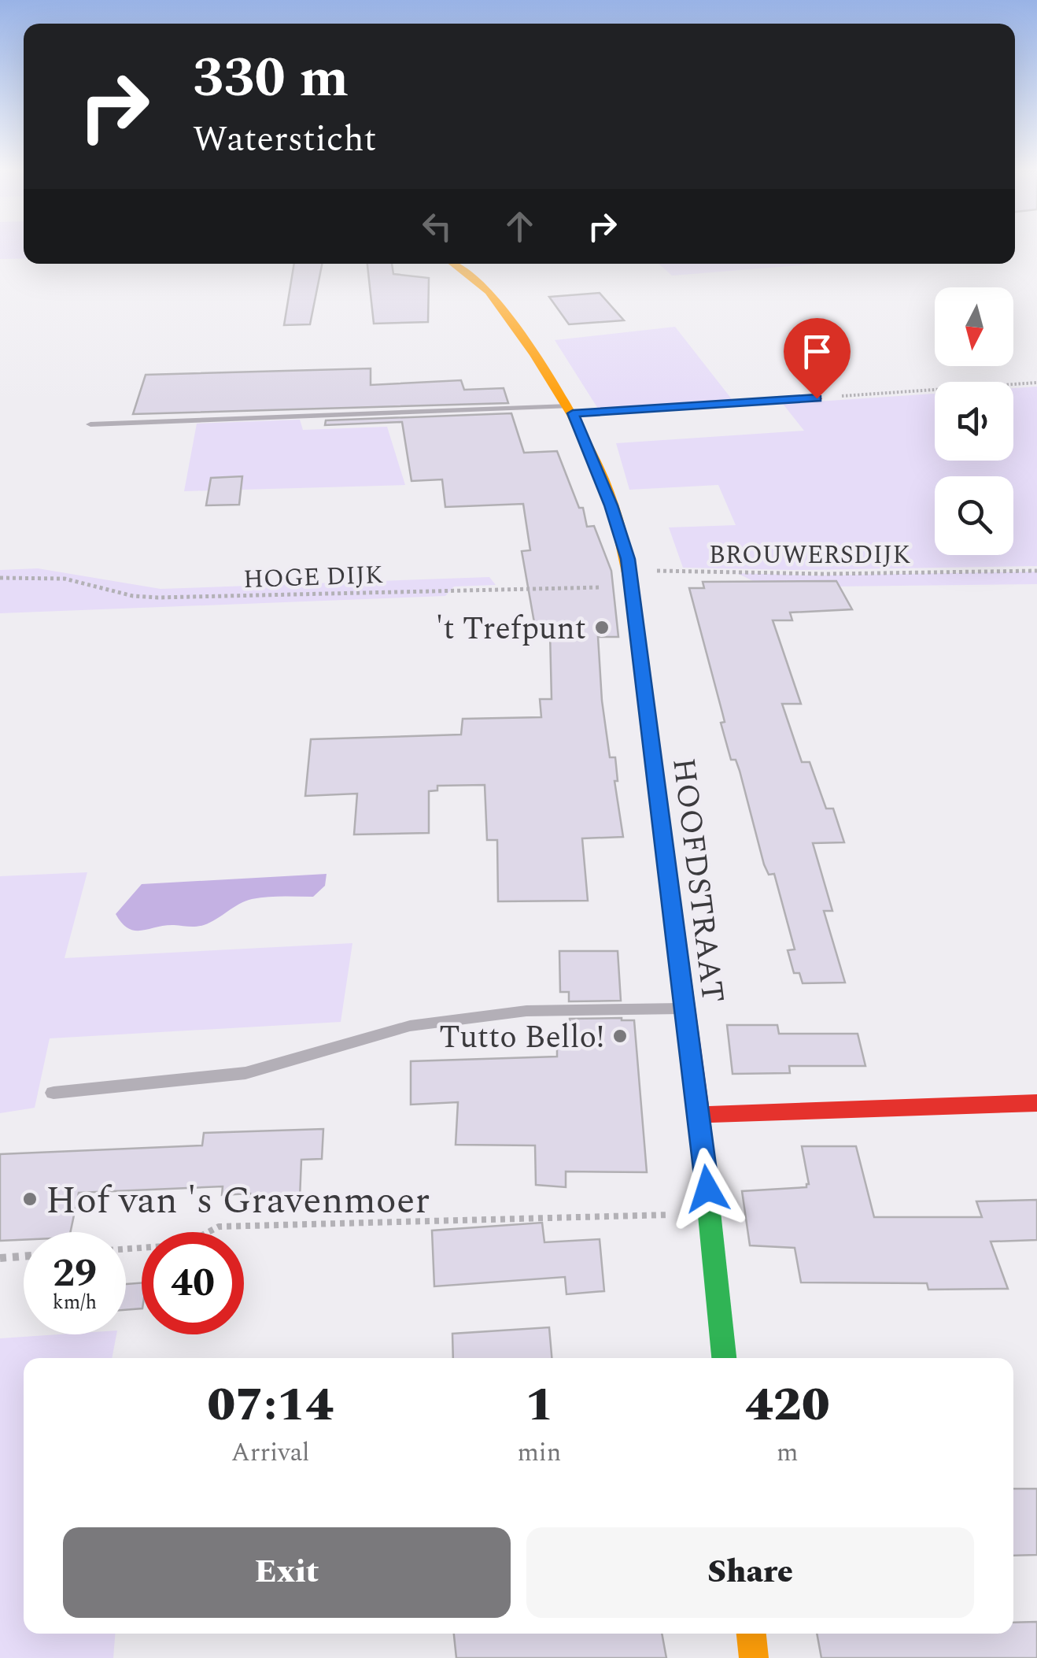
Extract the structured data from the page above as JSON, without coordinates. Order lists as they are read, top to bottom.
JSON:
{
  "streets": {
    "street": ["HOOFDSTRAAT"],
    "path": ["BROUWERSDIJK", "HOGE DIJK"]
  },
  "crossings": [
    ["BROUWERSDIJK", "HOGE DIJK"],
    ["BROUWERSDIJK", "HOOFDSTRAAT"],
    ["HOGE DIJK", "HOOFDSTRAAT"]
  ],
  "places": ["'t Trefpunt", "Tutto Bello!", "Hof van 's Gravenmoer"],
  "north": "bottom",
  "page": {
    "turn": ["330 m", "Watersticht"],
    "speed": "29 km/h",
    "limit": "40",
    "eta": [
      "07:14",
      "Arrival",
      "1",
      "min",
      "420",
      "m"
    ],
    "buttons": ["Exit", "Share"]
  }
}
